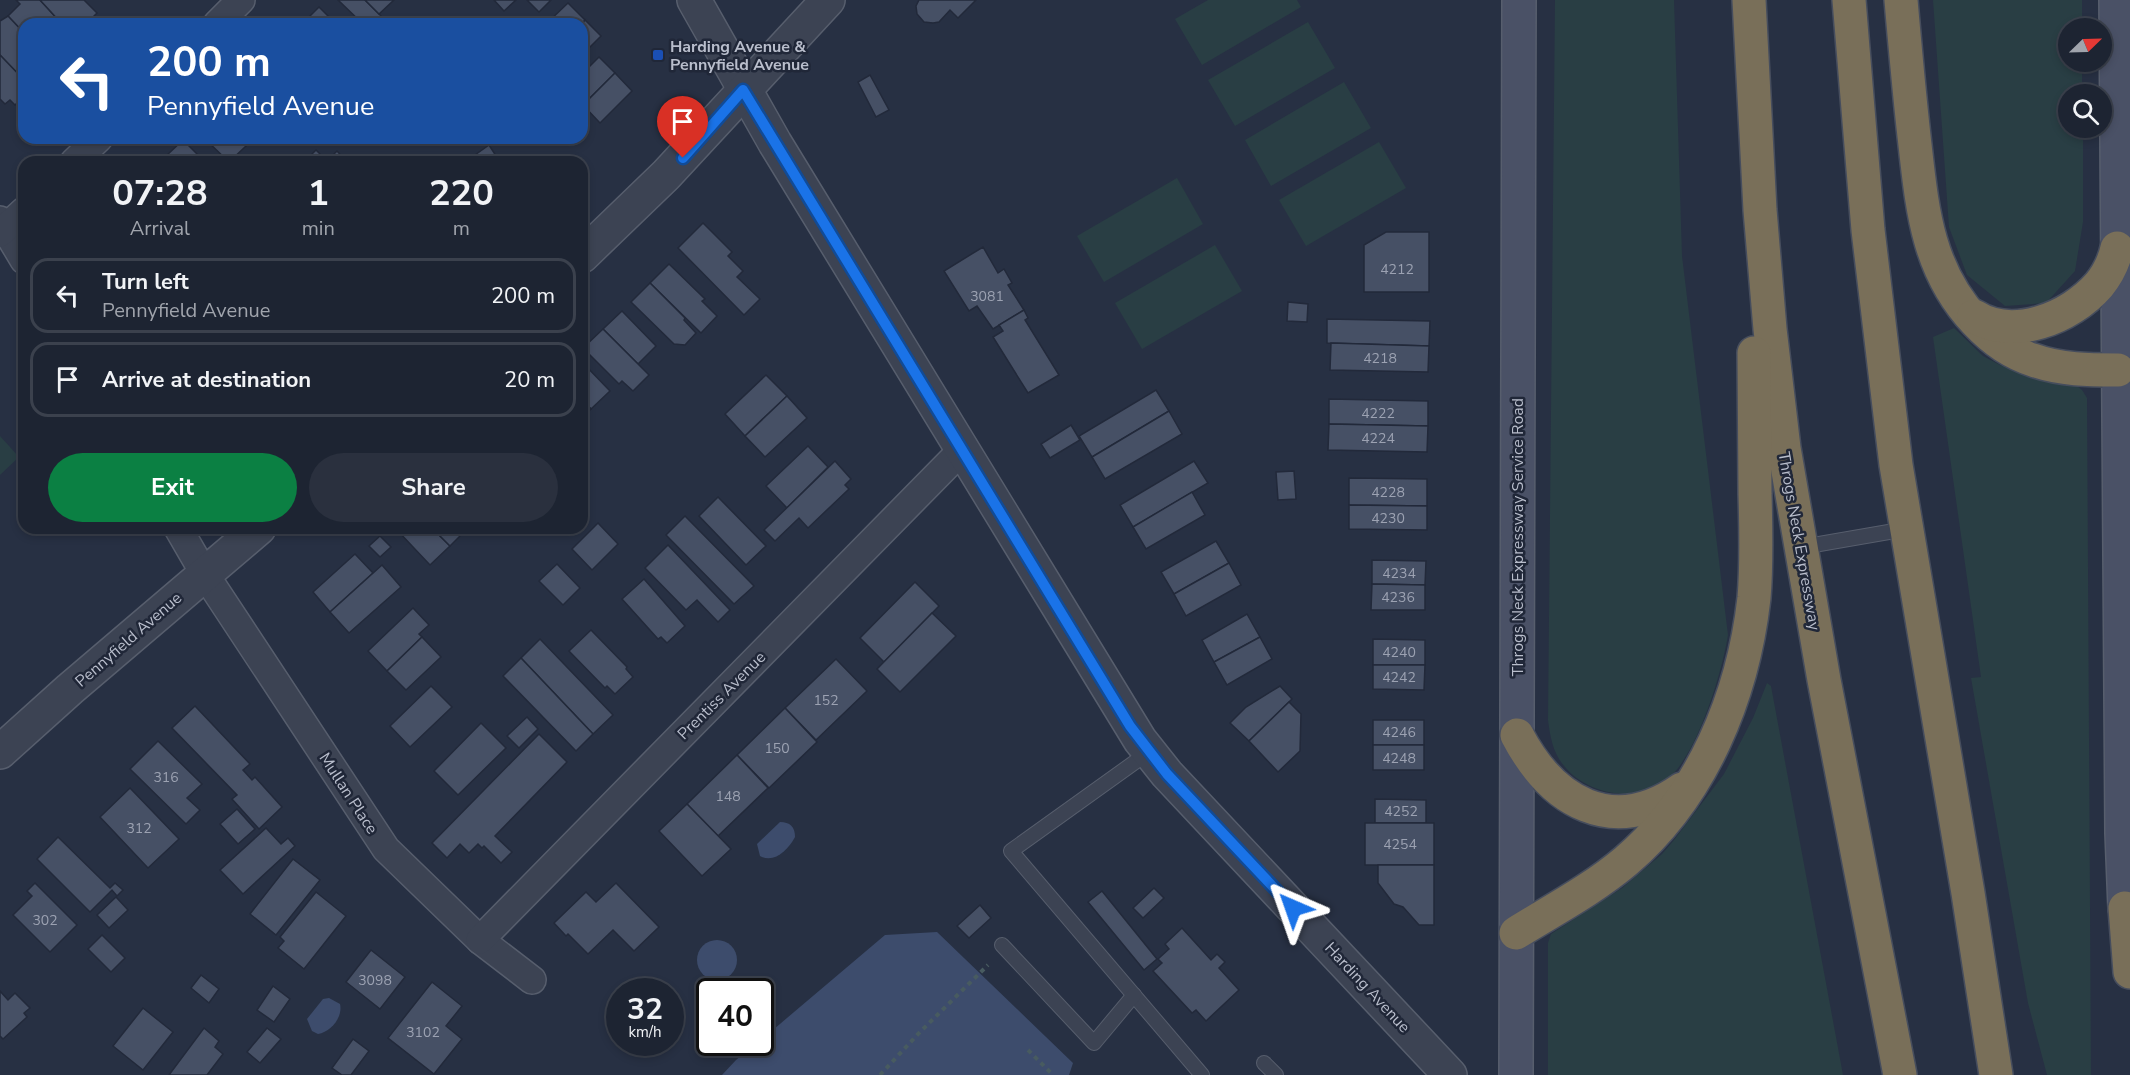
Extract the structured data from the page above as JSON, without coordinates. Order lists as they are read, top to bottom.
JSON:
{
  "streets": {
    "highway": ["Throgs Neck Expressway"],
    "main road": ["Throgs Neck Expressway Service Road"],
    "street": [
      "Pennyfield Avenue",
      "Prentiss Avenue",
      "Mullan Place",
      "Harding Avenue"
    ]
  },
  "crossings": [
    ["Pennyfield Avenue", "Mullan Place"],
    ["Prentiss Avenue", "Mullan Place"],
    ["Prentiss Avenue", "Harding Avenue"]
  ],
  "places": {
    "transit": ["Harding Avenue & Pennyfield Avenue"]
  },
  "house_numbers": [
    "4212",
    "3081",
    "4218",
    "4222",
    "4224",
    "4228",
    "4230",
    "4234",
    "4236",
    "4240",
    "4242",
    "152",
    "4246",
    "150",
    "4248",
    "316",
    "148",
    "4252",
    "312",
    "4254",
    "302",
    "3098",
    "3102"
  ],
  "north": "top right",
  "page": {
    "turn": ["200 m", "Pennyfield Avenue"],
    "eta": [
      "07:28",
      "Arrival",
      "1",
      "min",
      "220",
      "m"
    ],
    "list": [
      {
        "name": "Turn left",
        "note": "Pennyfield Avenue",
        "value": "200 m"
      },
      {
        "name": "Arrive at destination",
        "value": "20 m"
      }
    ],
    "buttons": ["Exit", "Share"],
    "speed": "32 km/h",
    "limit": "40"
  }
}
